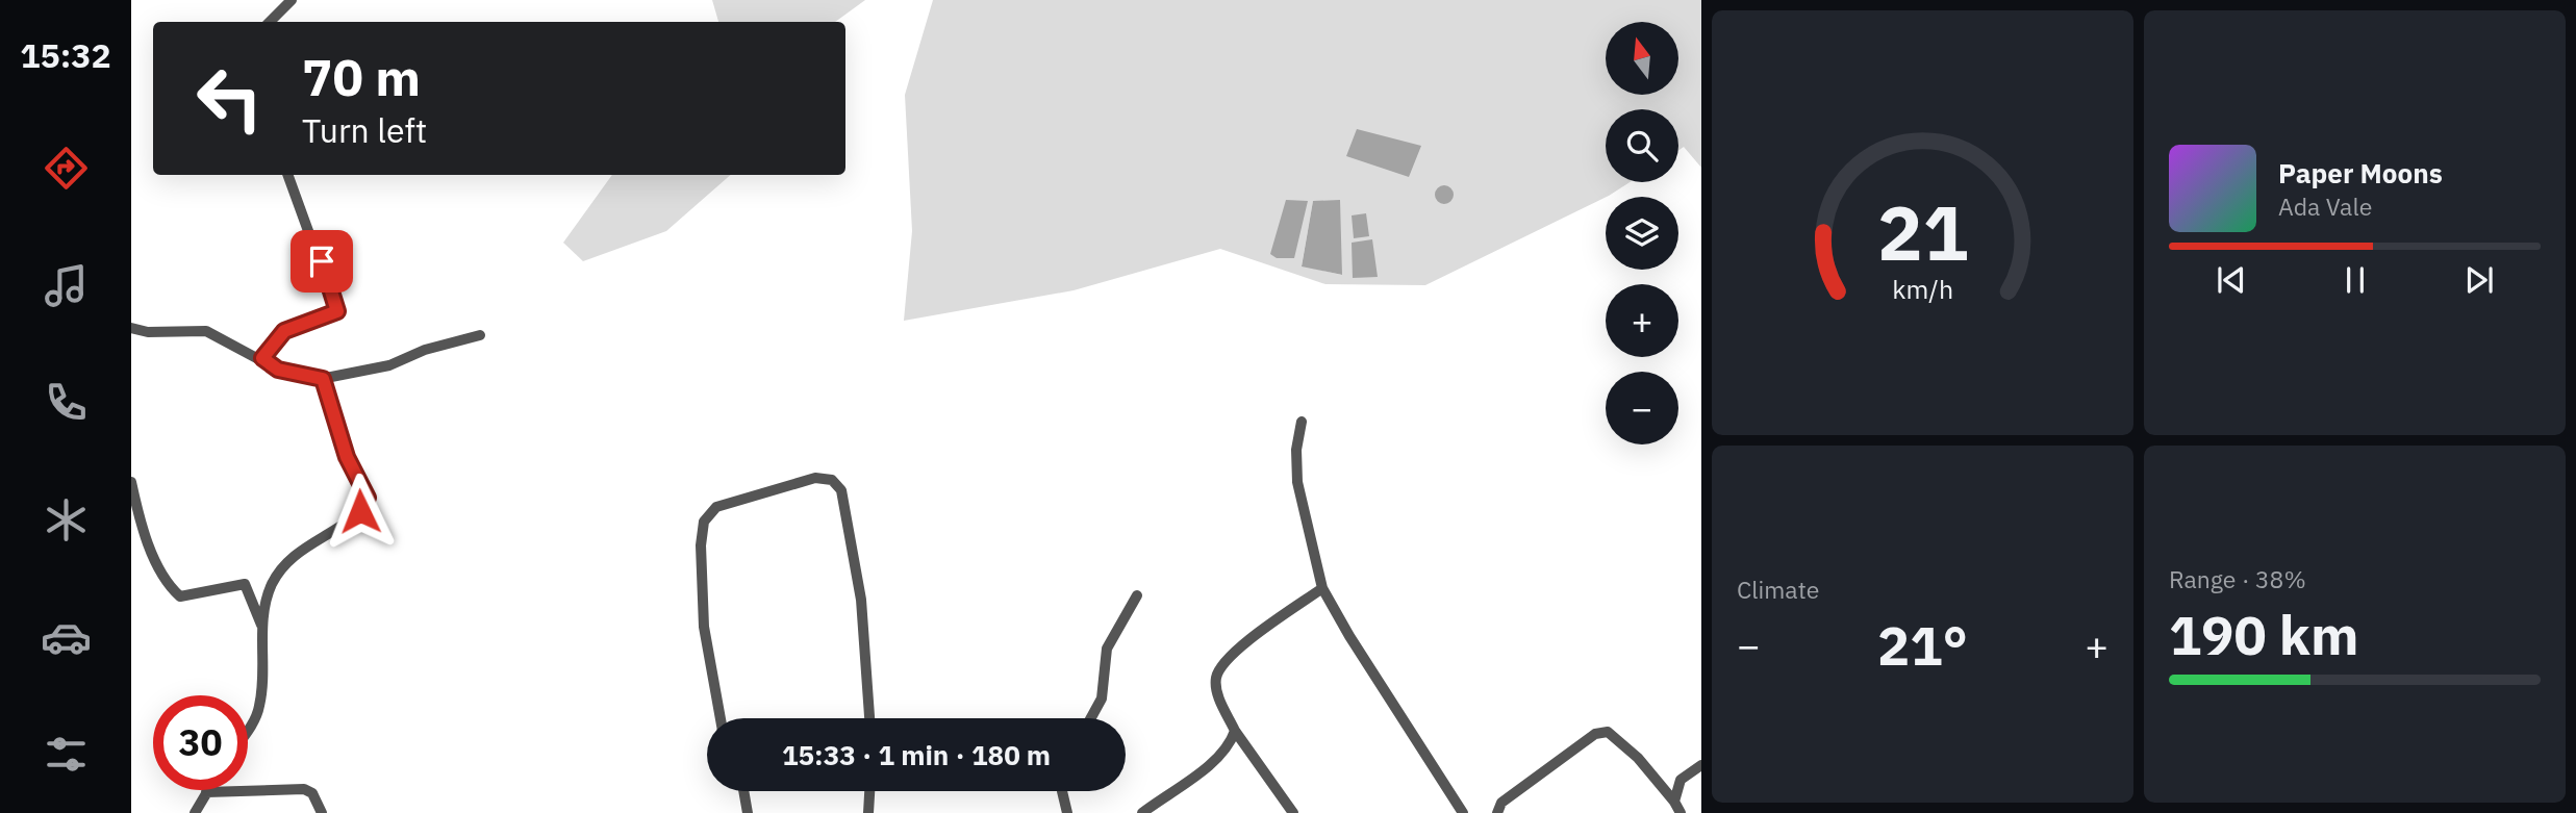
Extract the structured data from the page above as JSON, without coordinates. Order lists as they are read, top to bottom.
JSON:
{
  "north": "top",
  "page": {
    "tabs": "15:32",
    "map_buttons": ["+", "−"],
    "turn": ["70 m", "Turn left"],
    "song": ["Paper Moons", "Ada Vale"],
    "tile": [
      "Climate",
      ["Range · 38%", "190 km"]
    ],
    "heat": ["−", "21°", "+"],
    "limit": "30",
    "trip": "15:33 · 1 min · 180 m",
    "gauge": ["21", "km/h"]
  }
}
